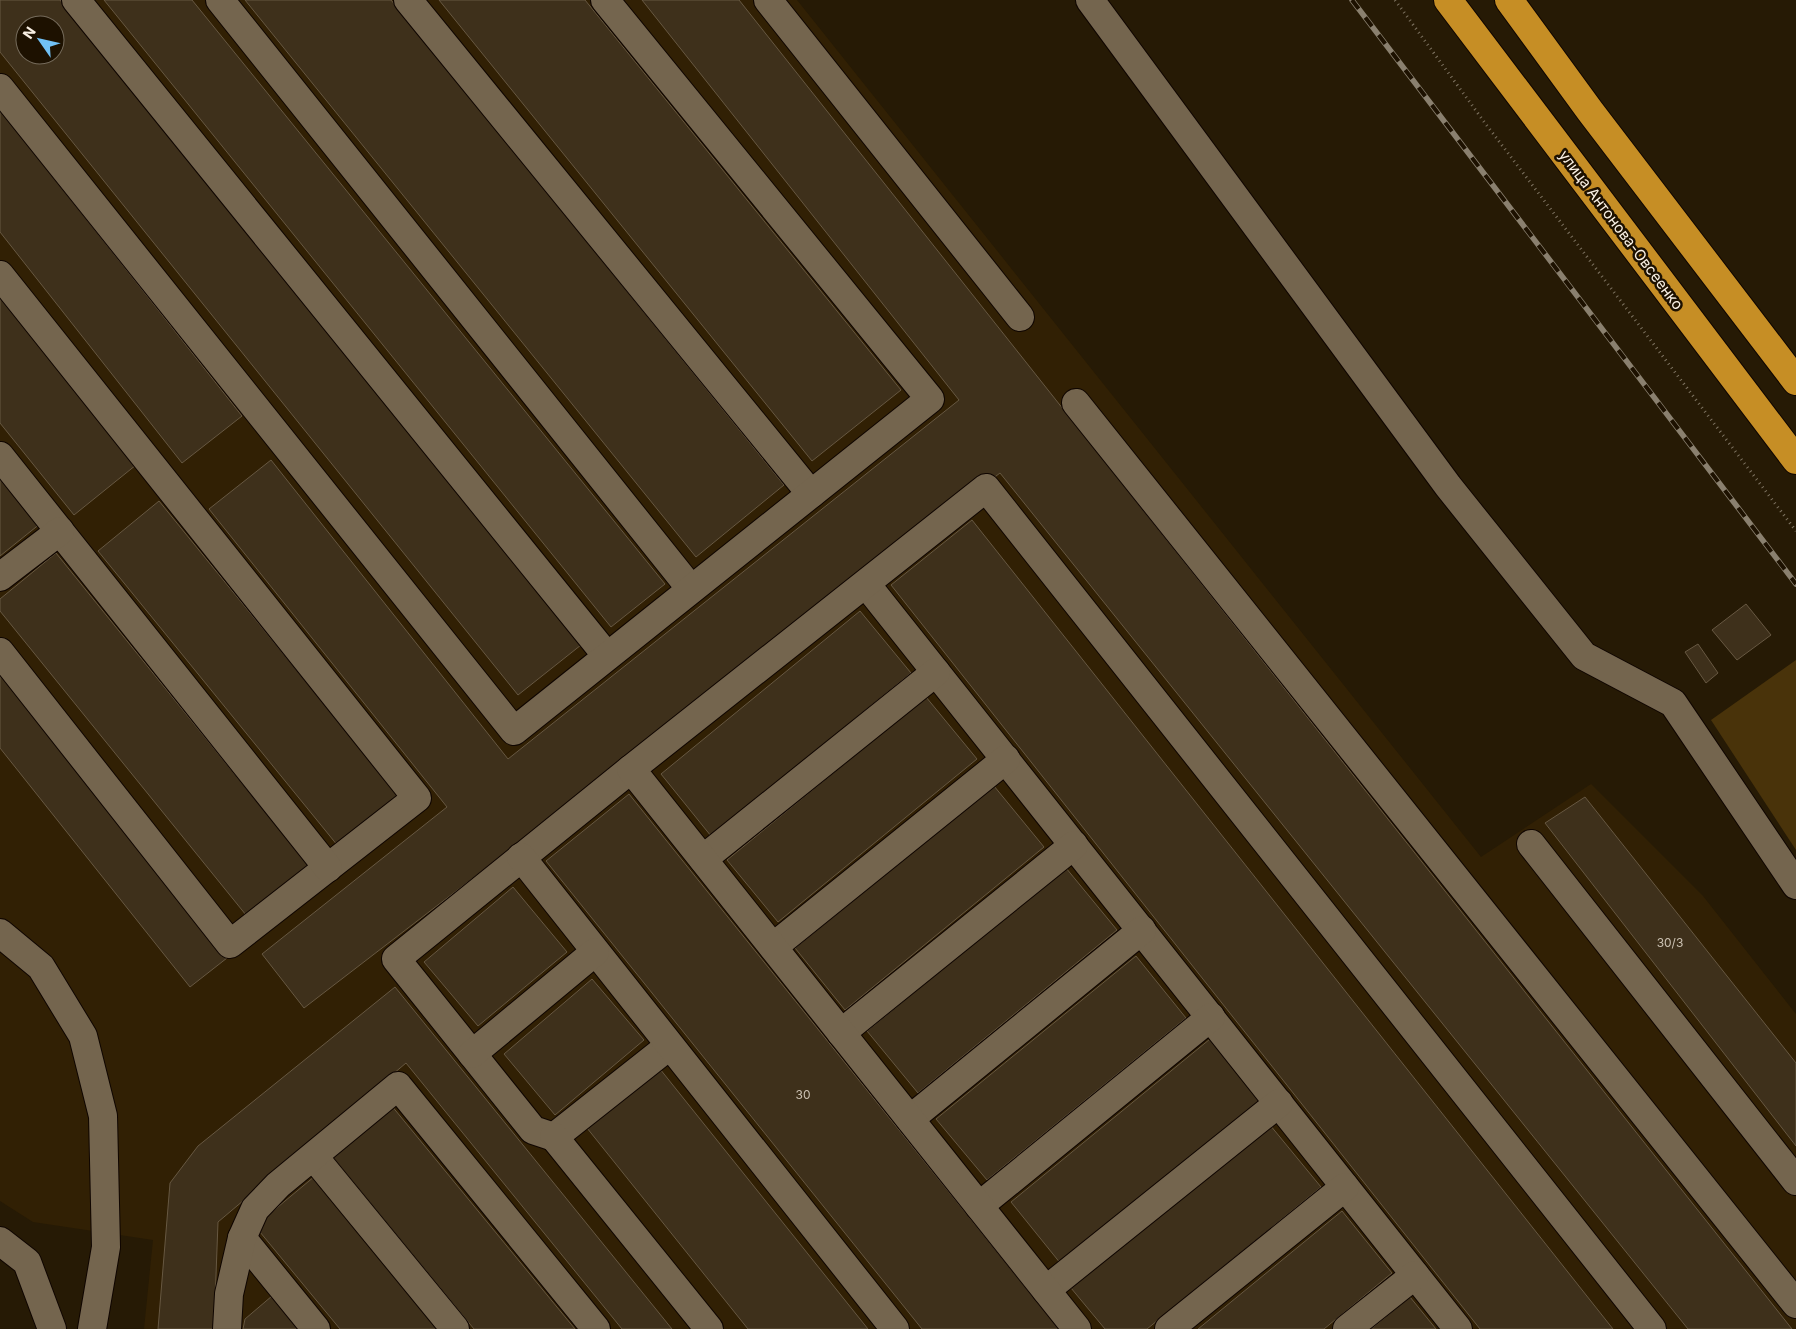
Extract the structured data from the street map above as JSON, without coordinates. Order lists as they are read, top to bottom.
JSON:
{
  "streets": {
    "highway": ["улица Антонова-Овсеенко"]
  },
  "house_numbers": ["30/3", "30"],
  "north": "top left"
}
